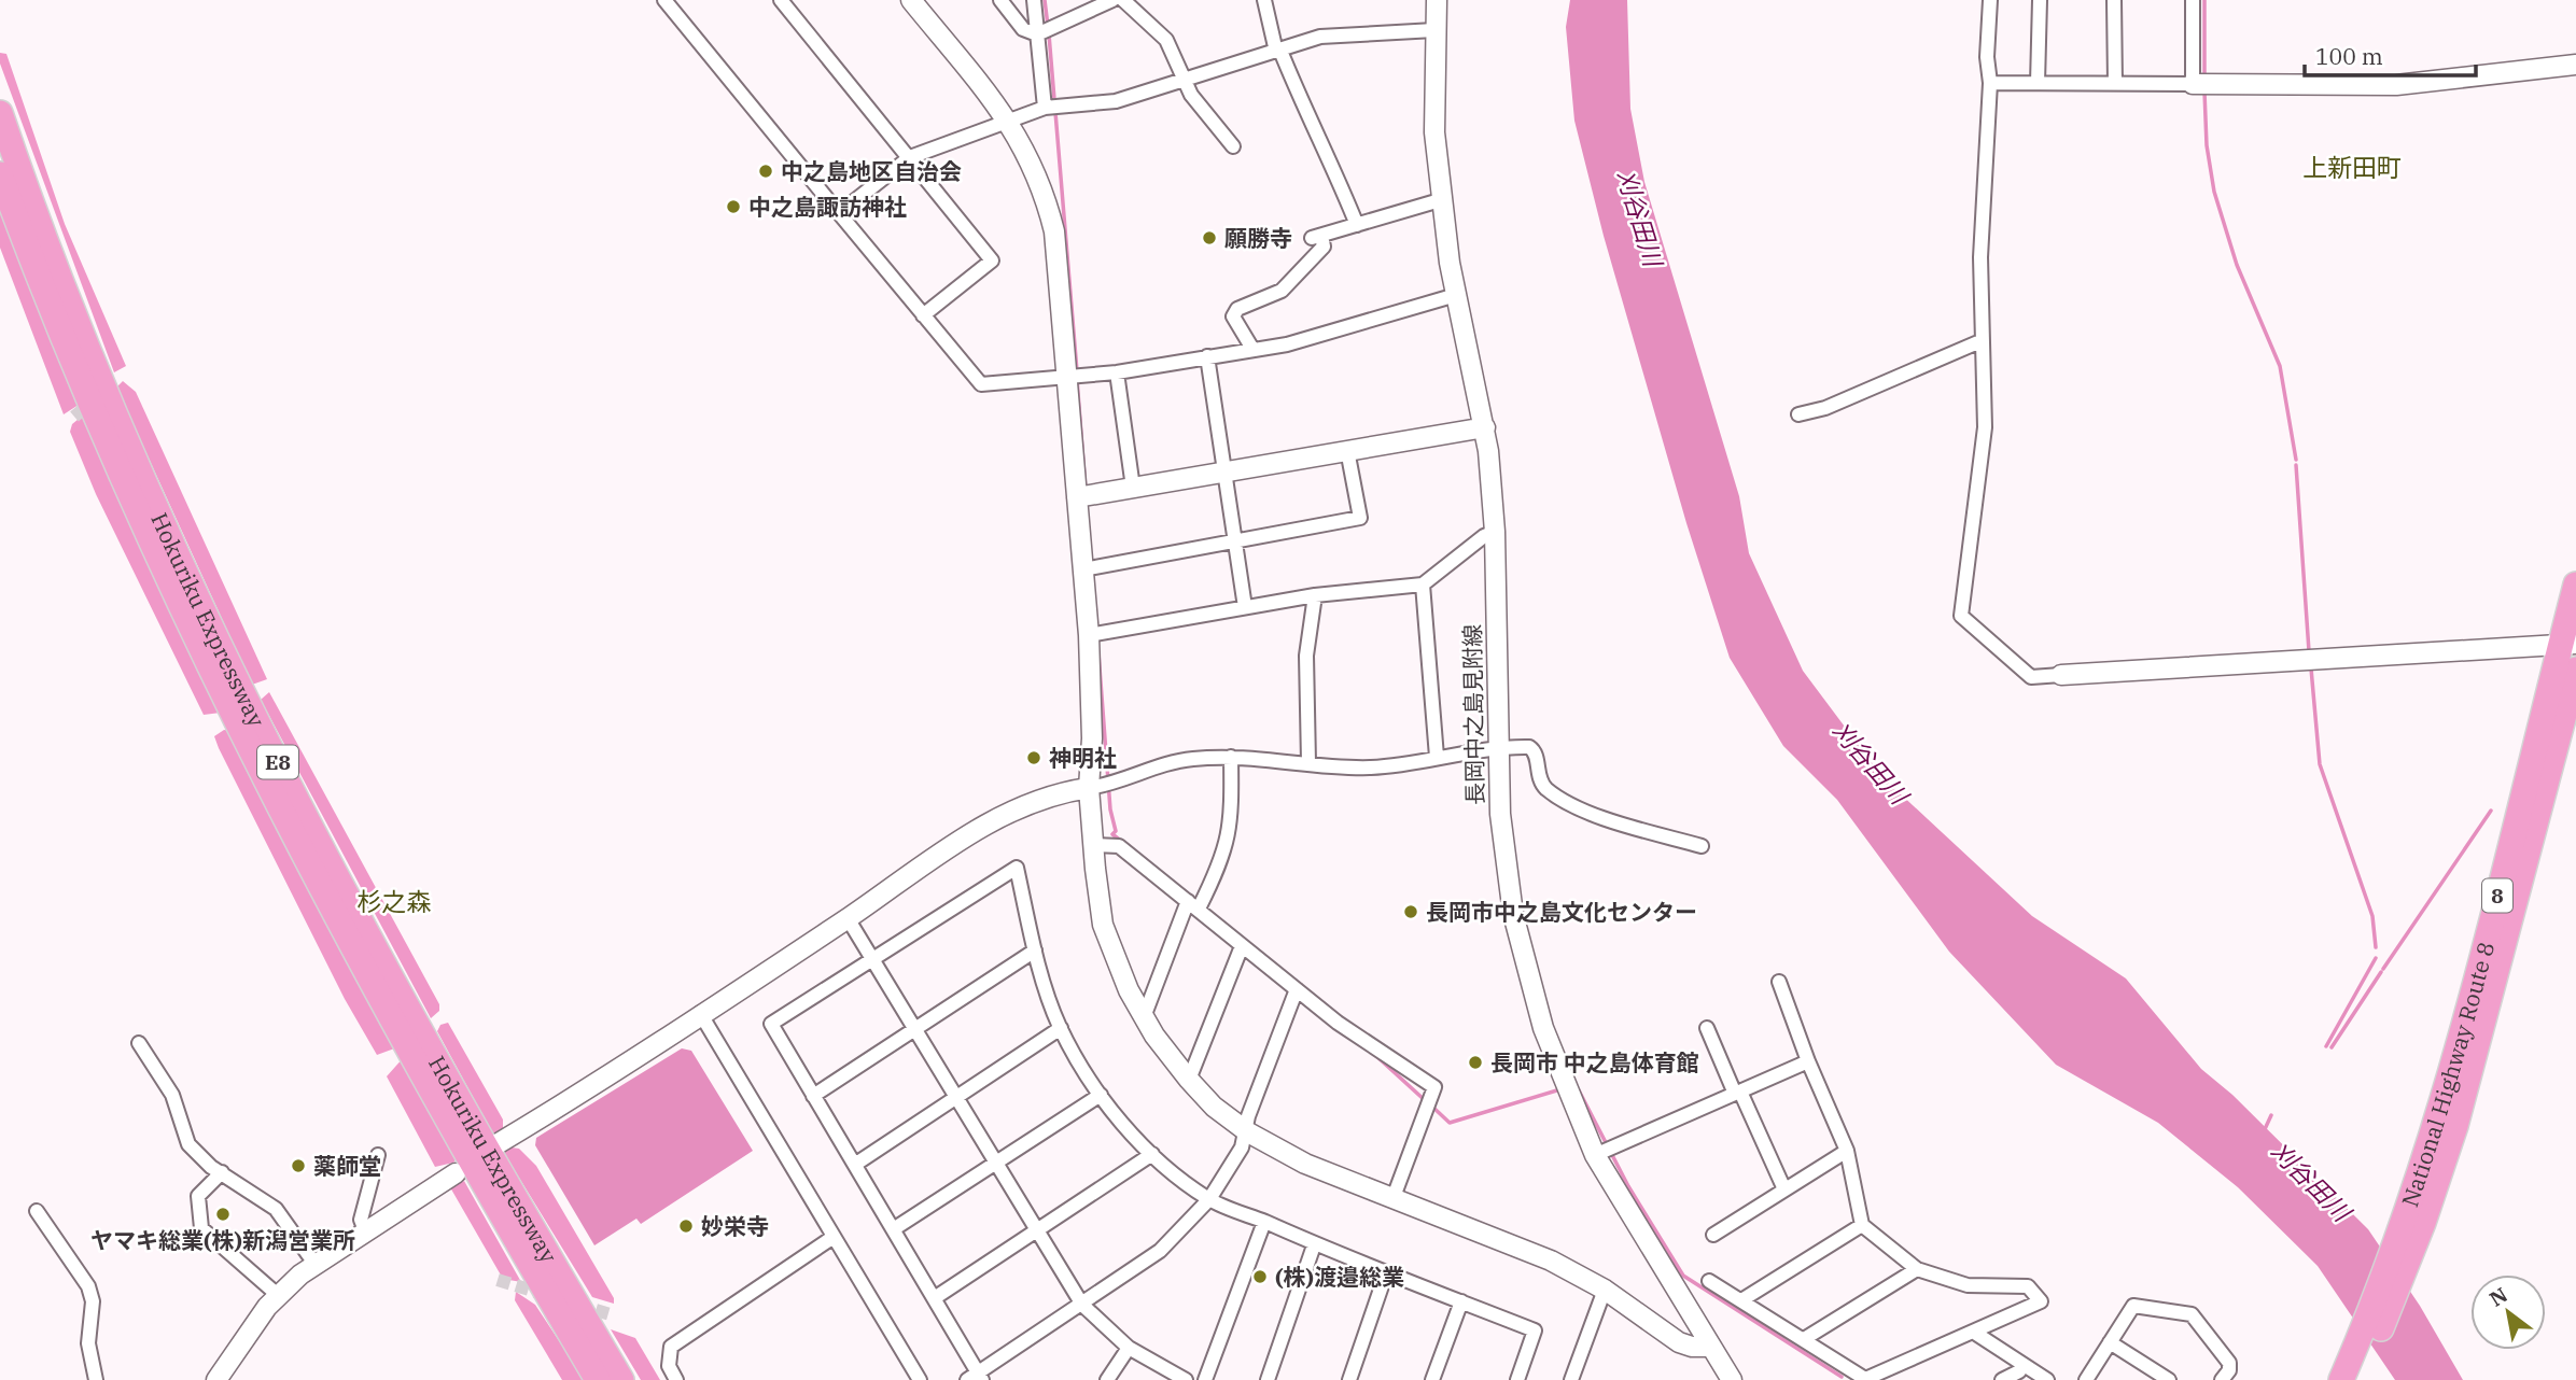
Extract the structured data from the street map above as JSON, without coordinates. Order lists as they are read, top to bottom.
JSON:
{
  "streets": {
    "highway": [
      "Hokuriku Expressway",
      "E8",
      "8",
      "National Highway Route 8"
    ],
    "street": ["長岡中之島見附線"]
  },
  "districts": ["上新田町", "杉之森"],
  "water": ["刈谷田川"],
  "places": [
    "中之島地区自治会",
    "中之島諏訪神社",
    "願勝寺",
    "神明社",
    "長岡市中之島文化センター",
    "長岡市 中之島体育館",
    "薬師堂",
    "ヤマキ総業(株)新潟営業所",
    "妙栄寺",
    "(株)渡邉総業"
  ],
  "scale_bar": "100 m",
  "north": "top left"
}
